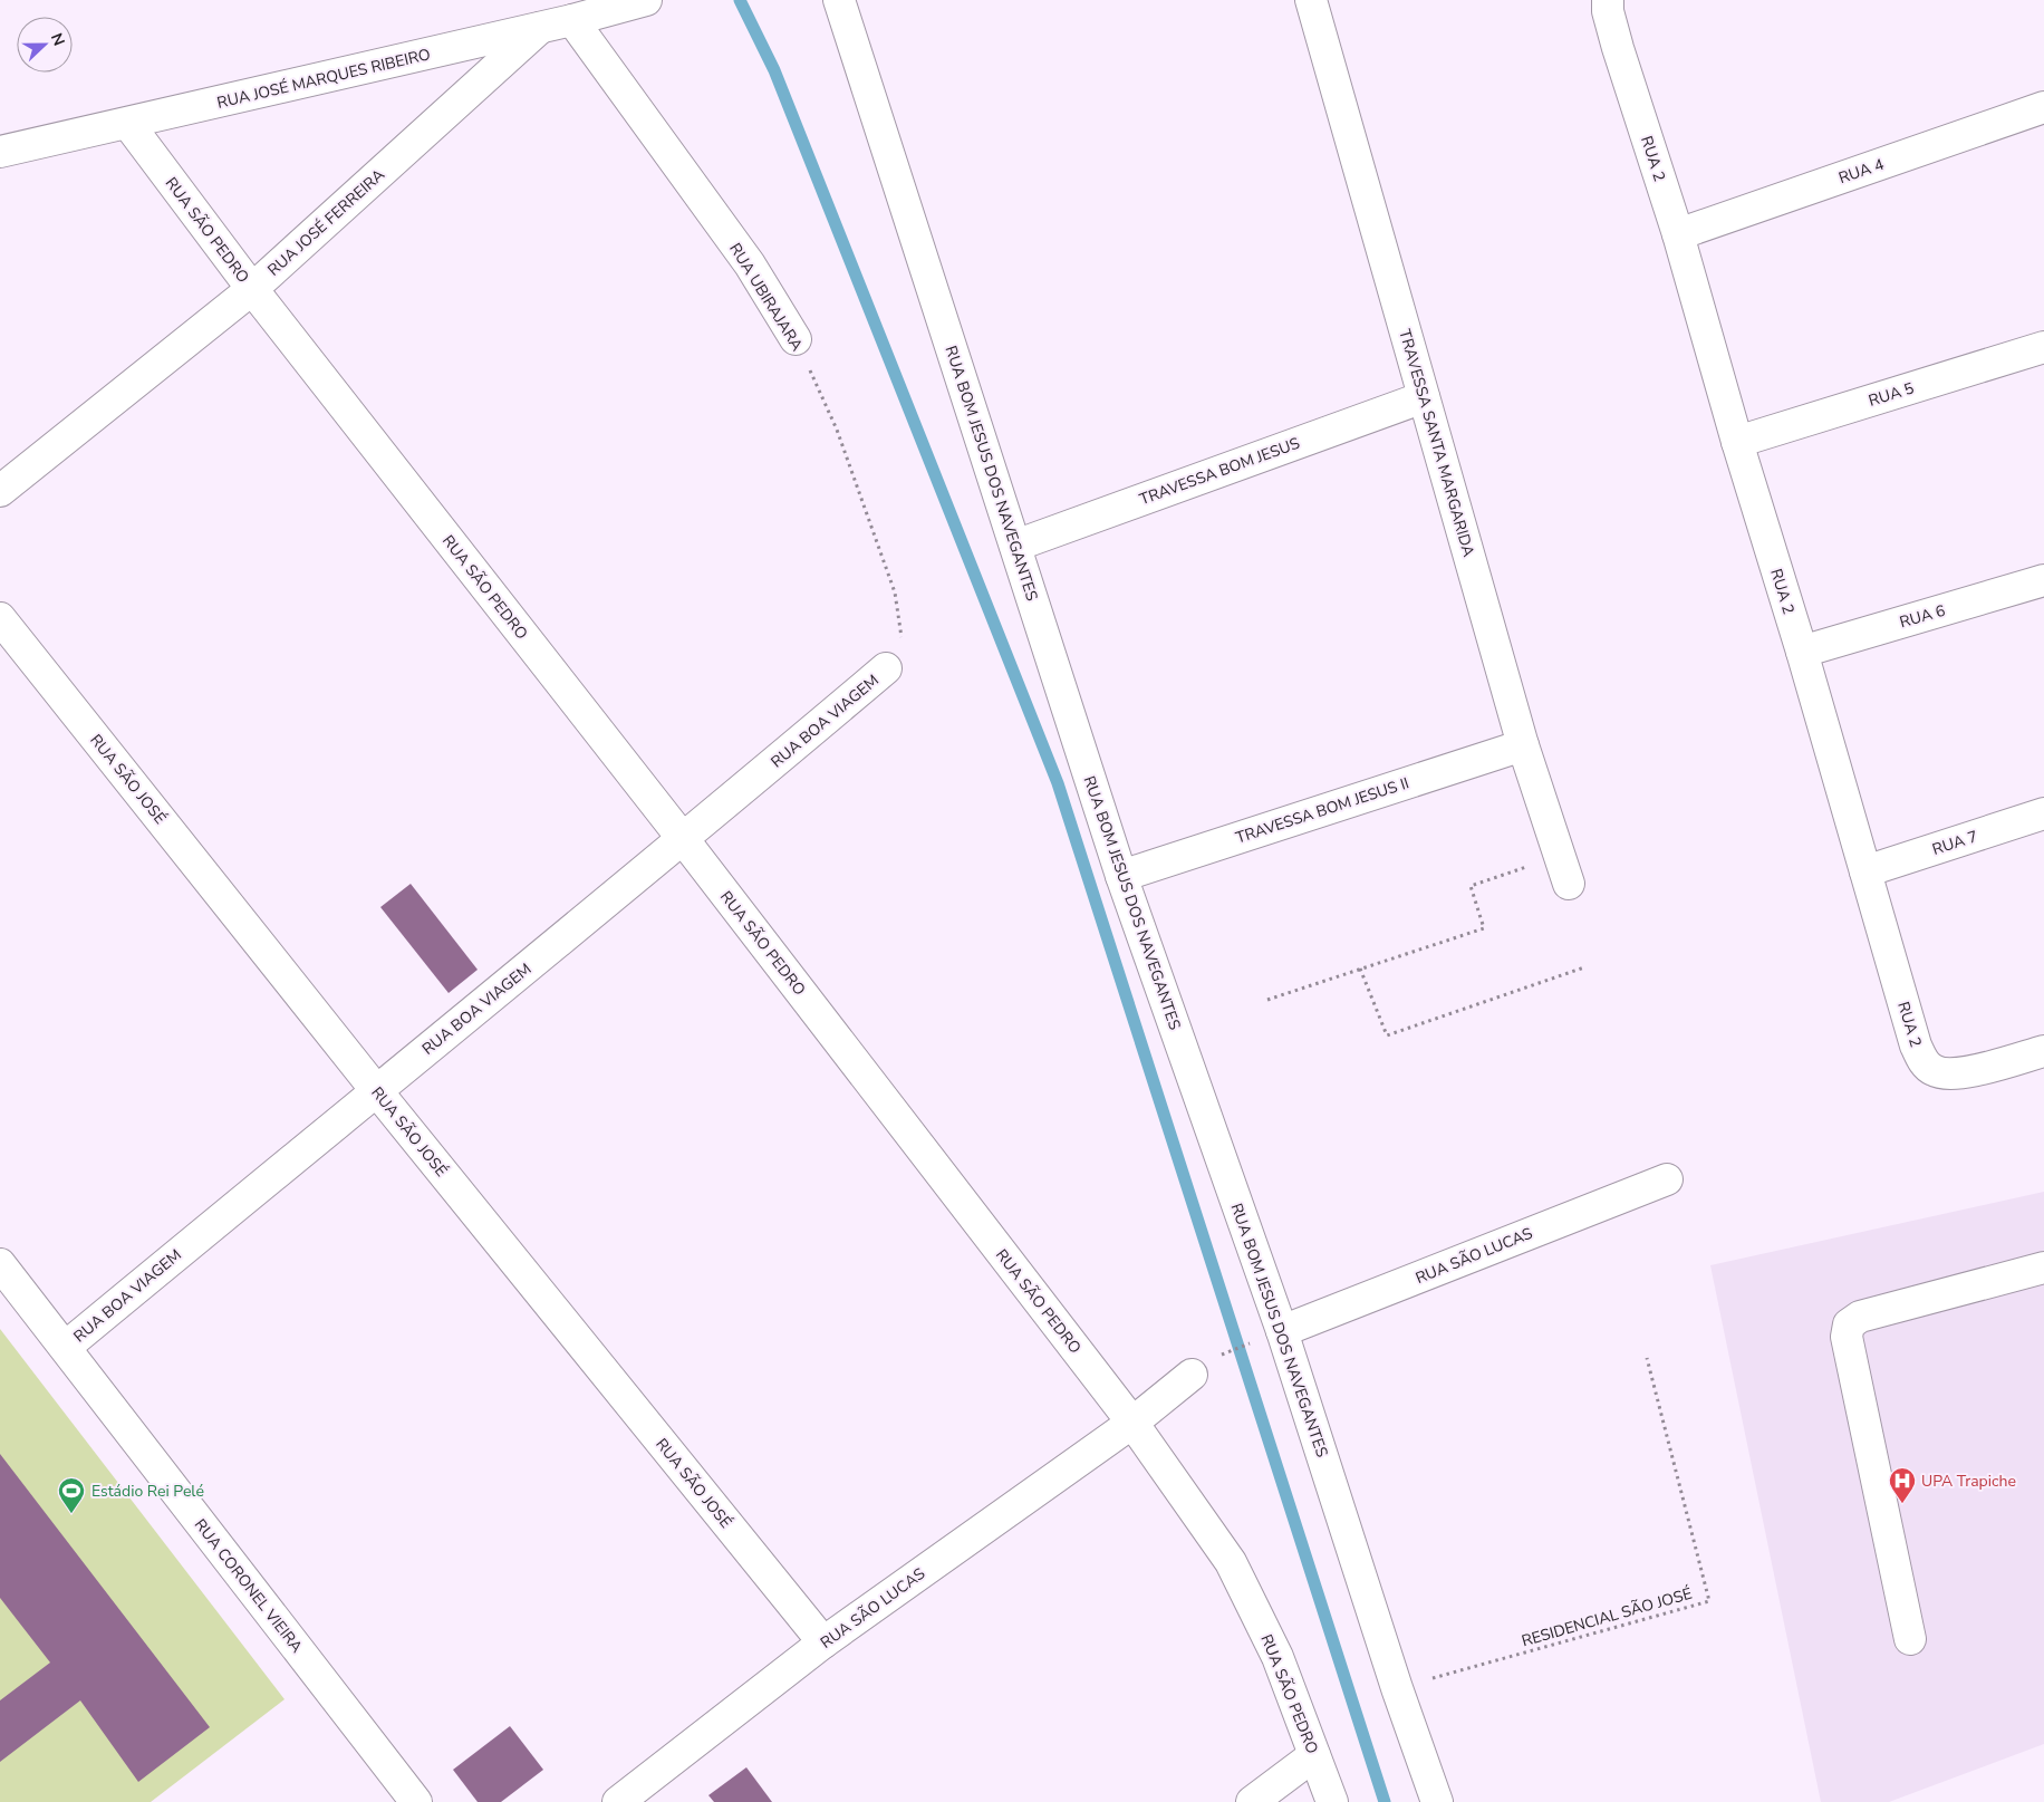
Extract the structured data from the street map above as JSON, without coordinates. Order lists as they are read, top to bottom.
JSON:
{
  "streets": {
    "street": [
      "RUA JOSÉ MARQUES RIBEIRO",
      "RUA 2",
      "RUA 4",
      "RUA JOSÉ FERREIRA",
      "RUA SÃO PEDRO",
      "RUA UBIRAJARA",
      "RUA 5",
      "TRAVESSA SANTA MARGARIDA",
      "TRAVESSA BOM JESUS",
      "RUA BOM JESUS DOS NAVEGANTES",
      "RUA 6",
      "RUA BOA VIAGEM",
      "RUA SÃO JOSÉ",
      "TRAVESSA BOM JESUS II",
      "RUA 7",
      "RUA SÃO LUCAS",
      "RUA CORONEL VIEIRA"
    ],
    "path": ["RESIDENCIAL SÃO JOSÉ"]
  },
  "crossings": [
    ["RUA JOSÉ MARQUES RIBEIRO", "RUA JOSÉ FERREIRA"],
    ["RUA JOSÉ MARQUES RIBEIRO", "RUA SÃO PEDRO"],
    ["RUA JOSÉ MARQUES RIBEIRO", "RUA UBIRAJARA"],
    ["RUA 2", "RUA 4"],
    ["RUA 2", "RUA 5"],
    ["RUA 2", "RUA 6"],
    ["RUA 2", "RUA 7"],
    ["RUA JOSÉ FERREIRA", "RUA SÃO PEDRO"],
    ["RUA SÃO PEDRO", "RUA BOA VIAGEM"],
    ["RUA SÃO PEDRO", "RUA SÃO LUCAS"],
    ["RUA UBIRAJARA", "RUA BOA VIAGEM"],
    ["TRAVESSA SANTA MARGARIDA", "TRAVESSA BOM JESUS"],
    ["TRAVESSA SANTA MARGARIDA", "TRAVESSA BOM JESUS II"],
    ["TRAVESSA BOM JESUS", "RUA BOM JESUS DOS NAVEGANTES"],
    ["RUA BOM JESUS DOS NAVEGANTES", "TRAVESSA BOM JESUS II"],
    ["RUA BOM JESUS DOS NAVEGANTES", "RUA SÃO LUCAS"],
    ["RUA BOM JESUS DOS NAVEGANTES", "RESIDENCIAL SÃO JOSÉ"],
    ["RUA BOA VIAGEM", "RUA SÃO JOSÉ"],
    ["RUA BOA VIAGEM", "RUA CORONEL VIEIRA"],
    ["RUA SÃO JOSÉ", "RUA SÃO LUCAS"]
  ],
  "places": {
    "hospital": ["UPA Trapiche"],
    "sports": ["Estádio Rei Pelé"]
  },
  "north": "right"
}
